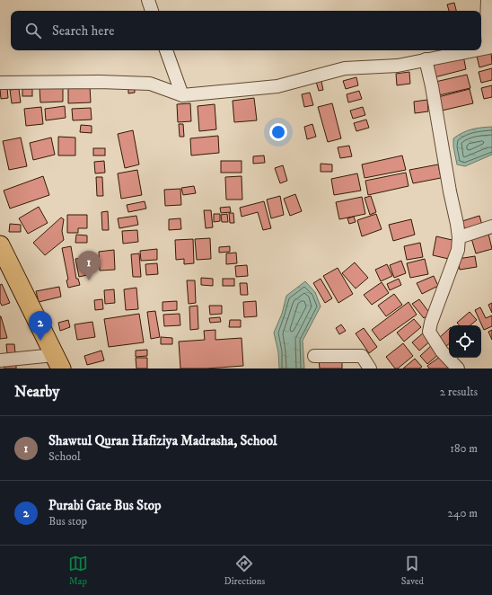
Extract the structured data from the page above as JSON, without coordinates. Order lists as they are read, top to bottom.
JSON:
{
  "page": {
    "search": "Search here",
    "pins": ["1", "2"],
    "heading": ["Nearby", "2 results"],
    "list": [
      {
        "mark": "1",
        "name": "Shawtul Quran Hafiziya Madrasha, School",
        "note": "School",
        "value": "180 m"
      },
      {
        "mark": "2",
        "name": "Purabi Gate Bus Stop",
        "note": "Bus stop",
        "value": "240 m"
      }
    ],
    "nav": ["Map", "Directions", "Saved"]
  }
}
